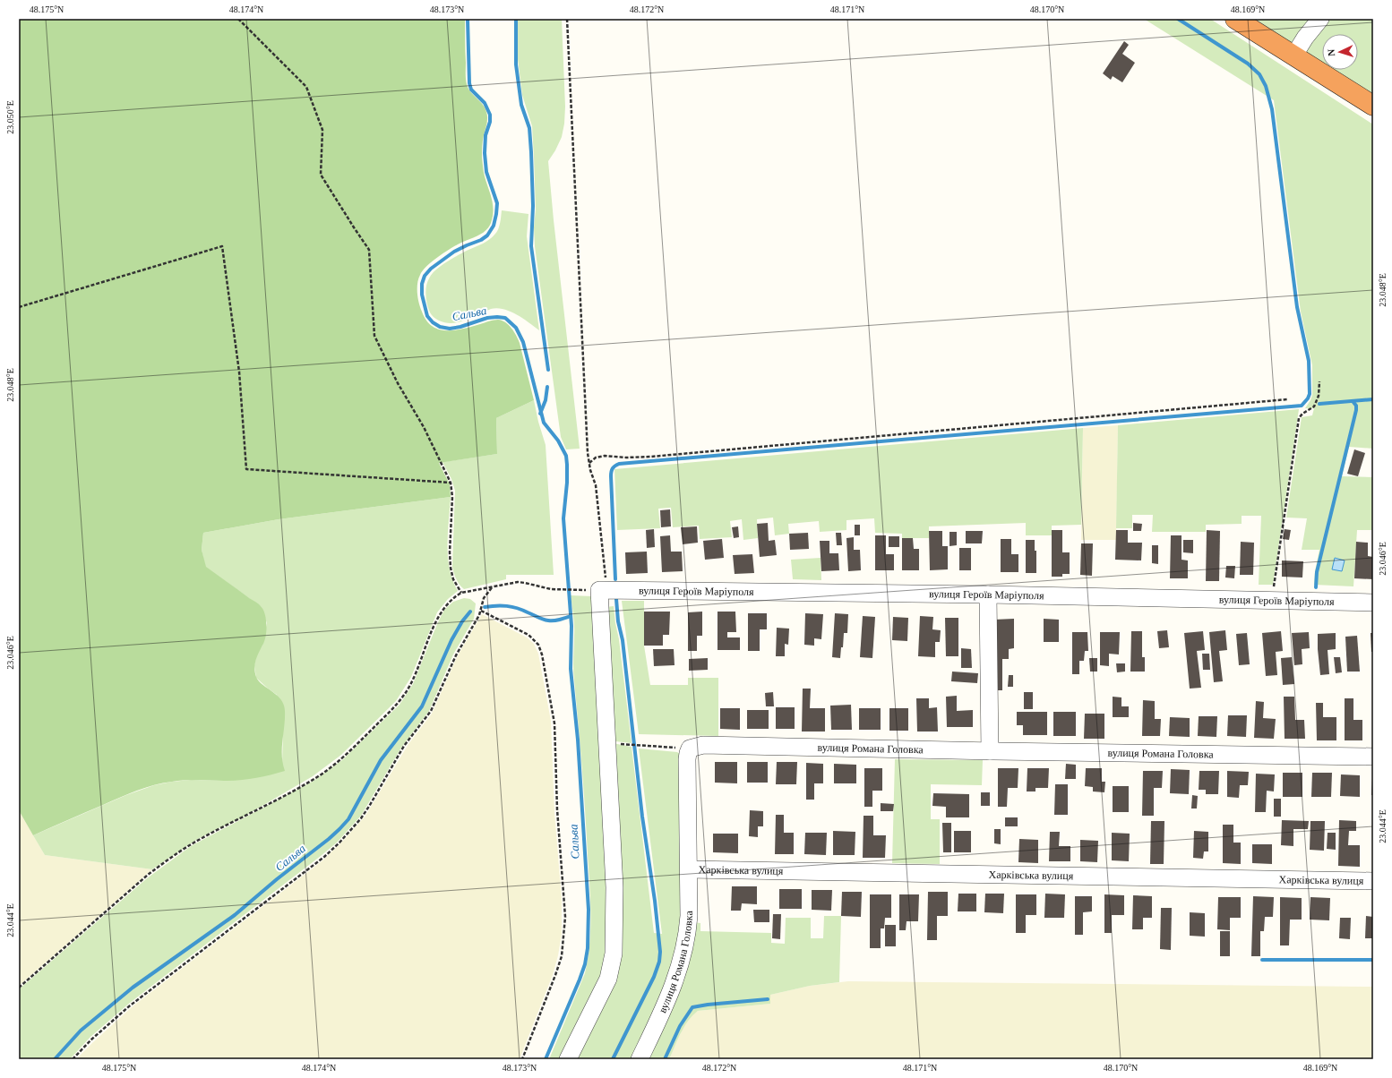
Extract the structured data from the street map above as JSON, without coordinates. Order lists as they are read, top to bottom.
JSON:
{
  "streets": {
    "street": ["вулиця Героїв Маріуполя", "вулиця Романа Головка", "Харківська вулиця"]
  },
  "crossings": [
    ["вулиця Романа Головка", "Харківська вулиця"]
  ],
  "water": ["Сальва"],
  "north": "left",
  "coordinates": [
    "48.175°N",
    "48.174°N",
    "48.173°N",
    "48.172°N",
    "48.171°N",
    "48.170°N",
    "48.169°N",
    "23.050°E",
    "23.048°E",
    "23.046°E",
    "23.044°E"
  ]
}
